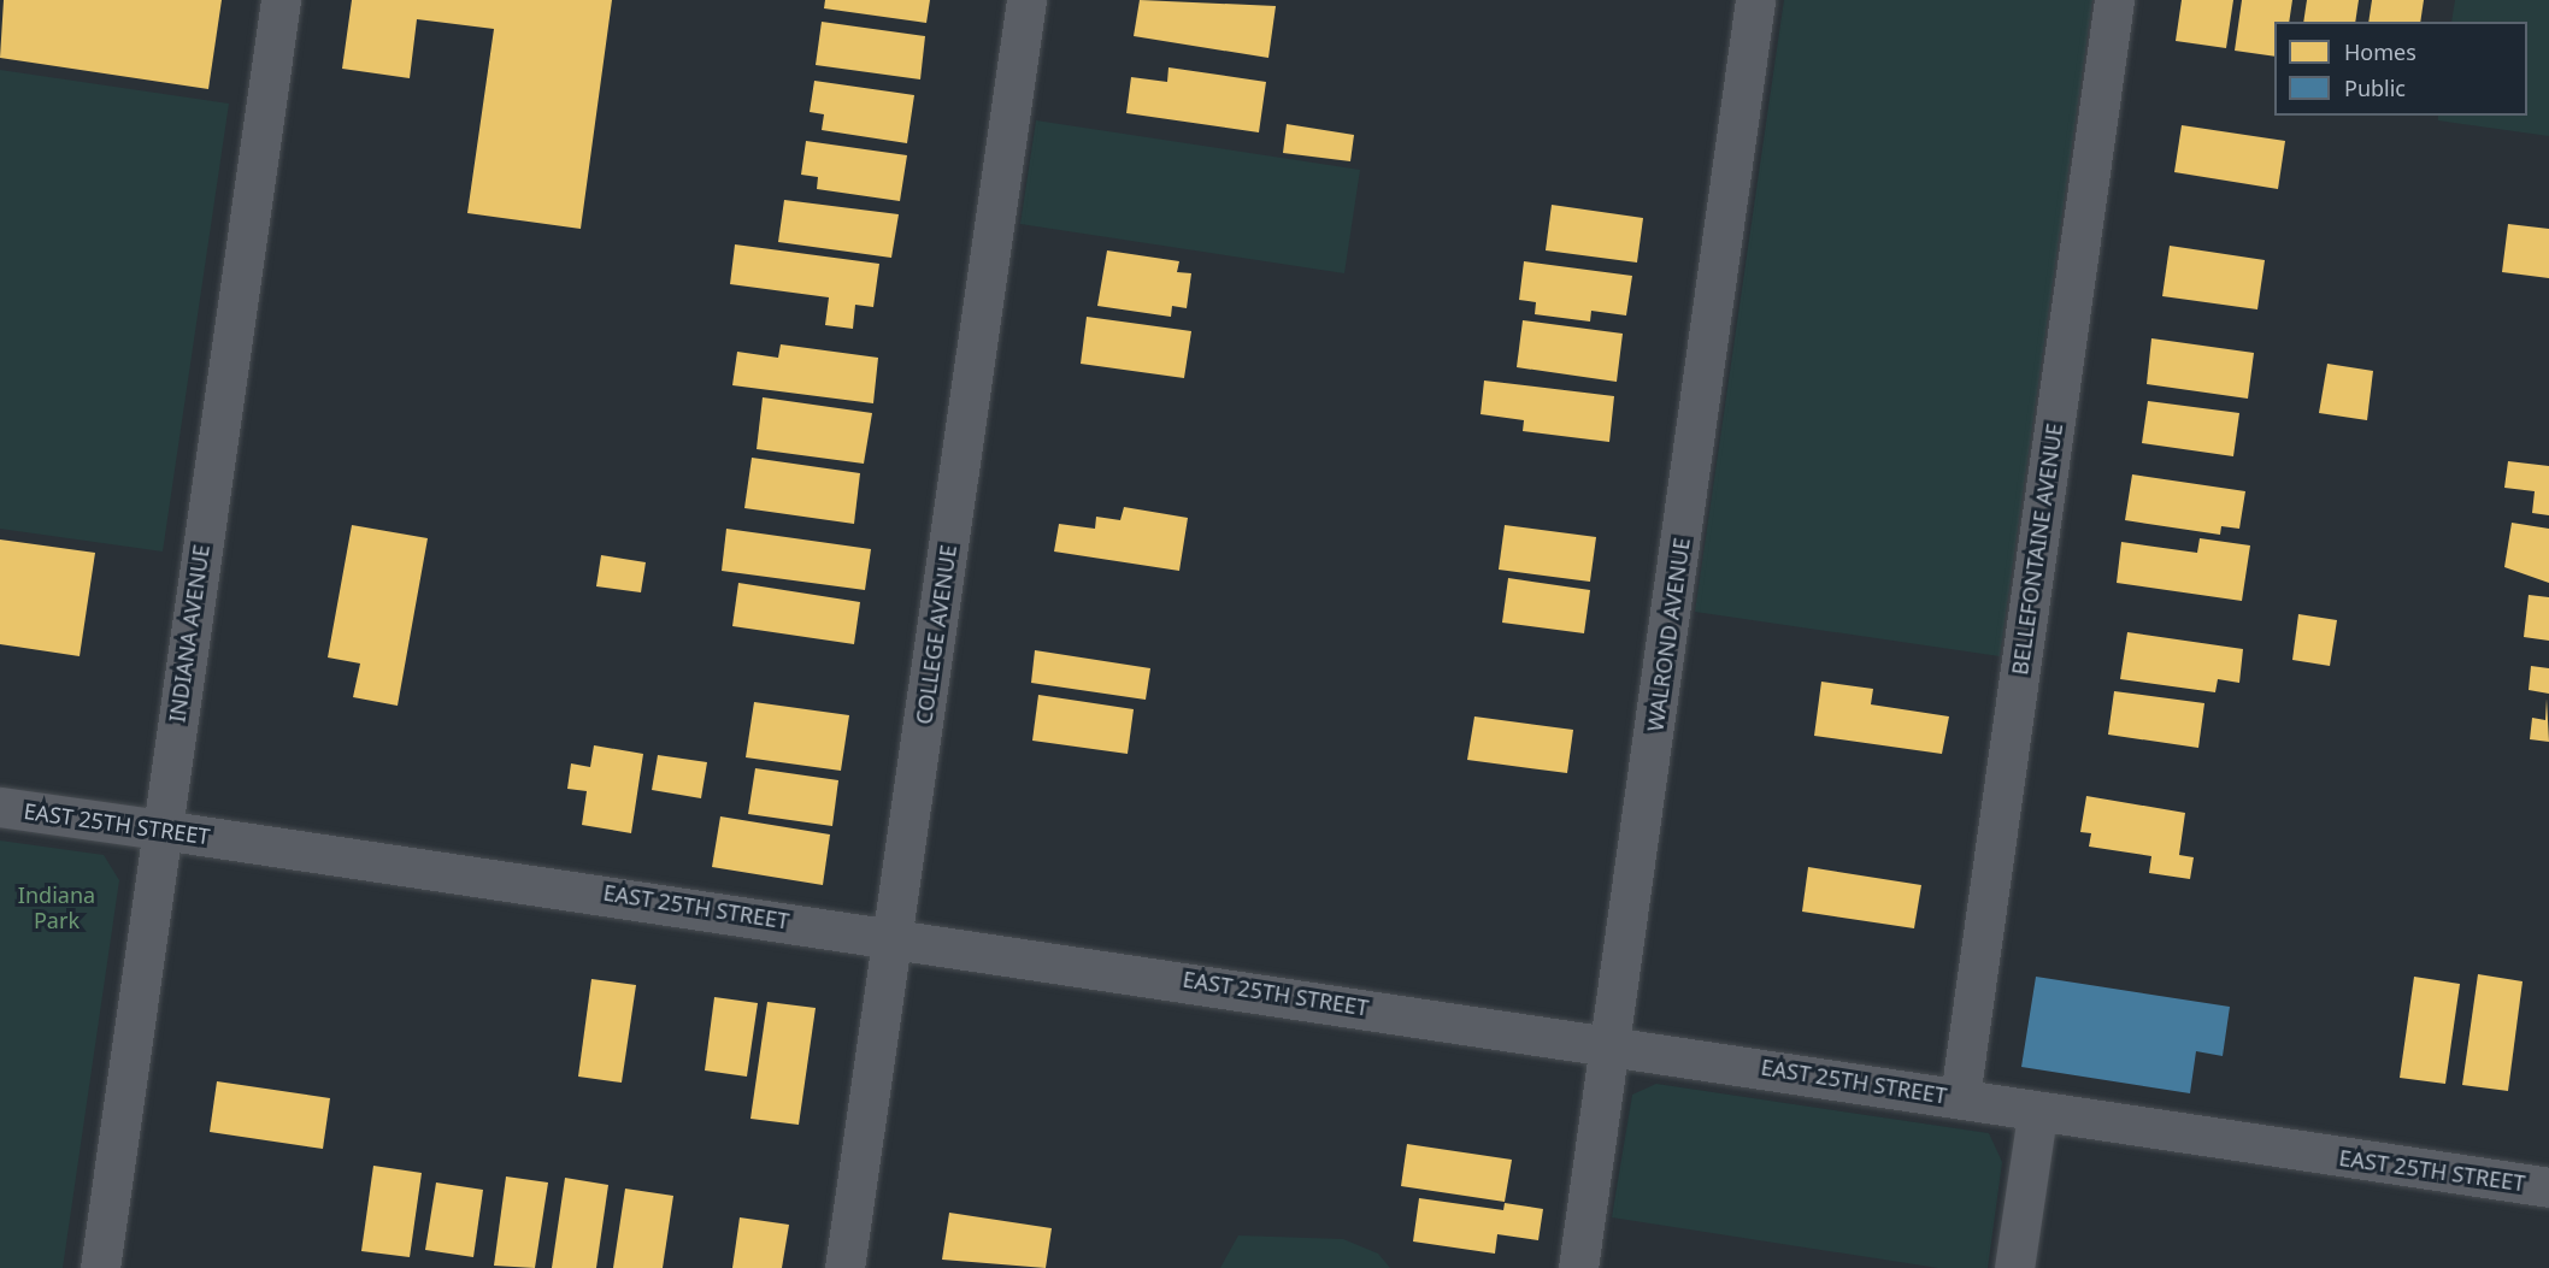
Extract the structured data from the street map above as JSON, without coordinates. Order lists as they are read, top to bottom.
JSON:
{
  "streets": {
    "street": [
      "BELLEFONTAINE AVENUE",
      "INDIANA AVENUE",
      "COLLEGE AVENUE",
      "WALROND AVENUE",
      "EAST 25TH STREET"
    ]
  },
  "crossings": [
    ["BELLEFONTAINE AVENUE", "EAST 25TH STREET"],
    ["INDIANA AVENUE", "EAST 25TH STREET"],
    ["COLLEGE AVENUE", "EAST 25TH STREET"],
    ["WALROND AVENUE", "EAST 25TH STREET"]
  ],
  "parks": ["Indiana Park"],
  "legend": ["Homes", "Public"]
}
